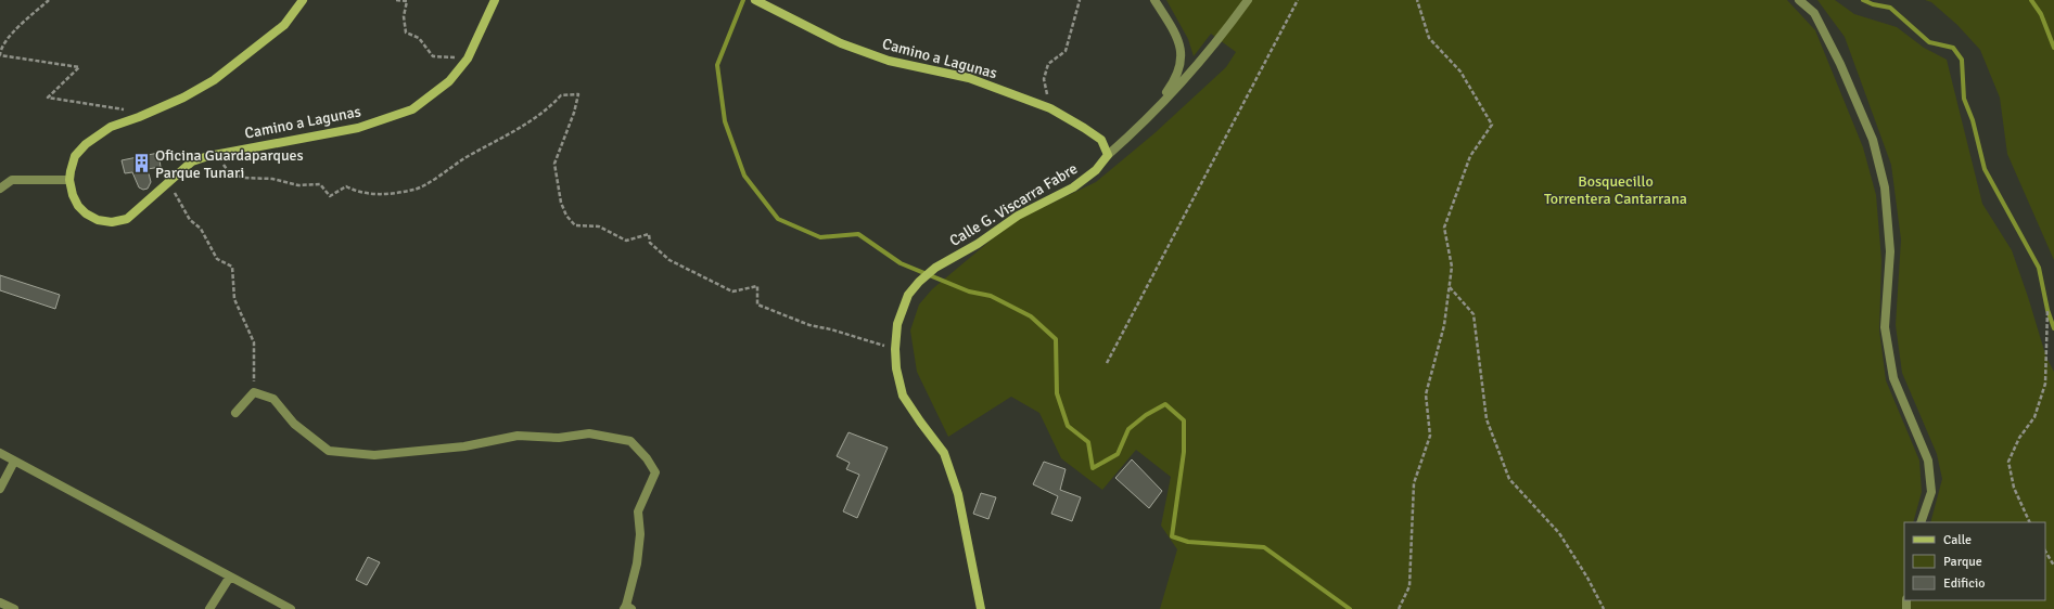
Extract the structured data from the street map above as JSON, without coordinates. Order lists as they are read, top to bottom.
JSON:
{
  "streets": {
    "street": ["Camino a Lagunas", "Calle G. Viscarra Fabre"]
  },
  "crossings": [
    ["Camino a Lagunas", "Calle G. Viscarra Fabre"]
  ],
  "parks": ["Bosquecillo Torrentera Cantarrana"],
  "places": {
    "building": ["Oficina Guardaparques Parque Tunari"]
  },
  "legend": ["Calle", "Parque", "Edificio"]
}
